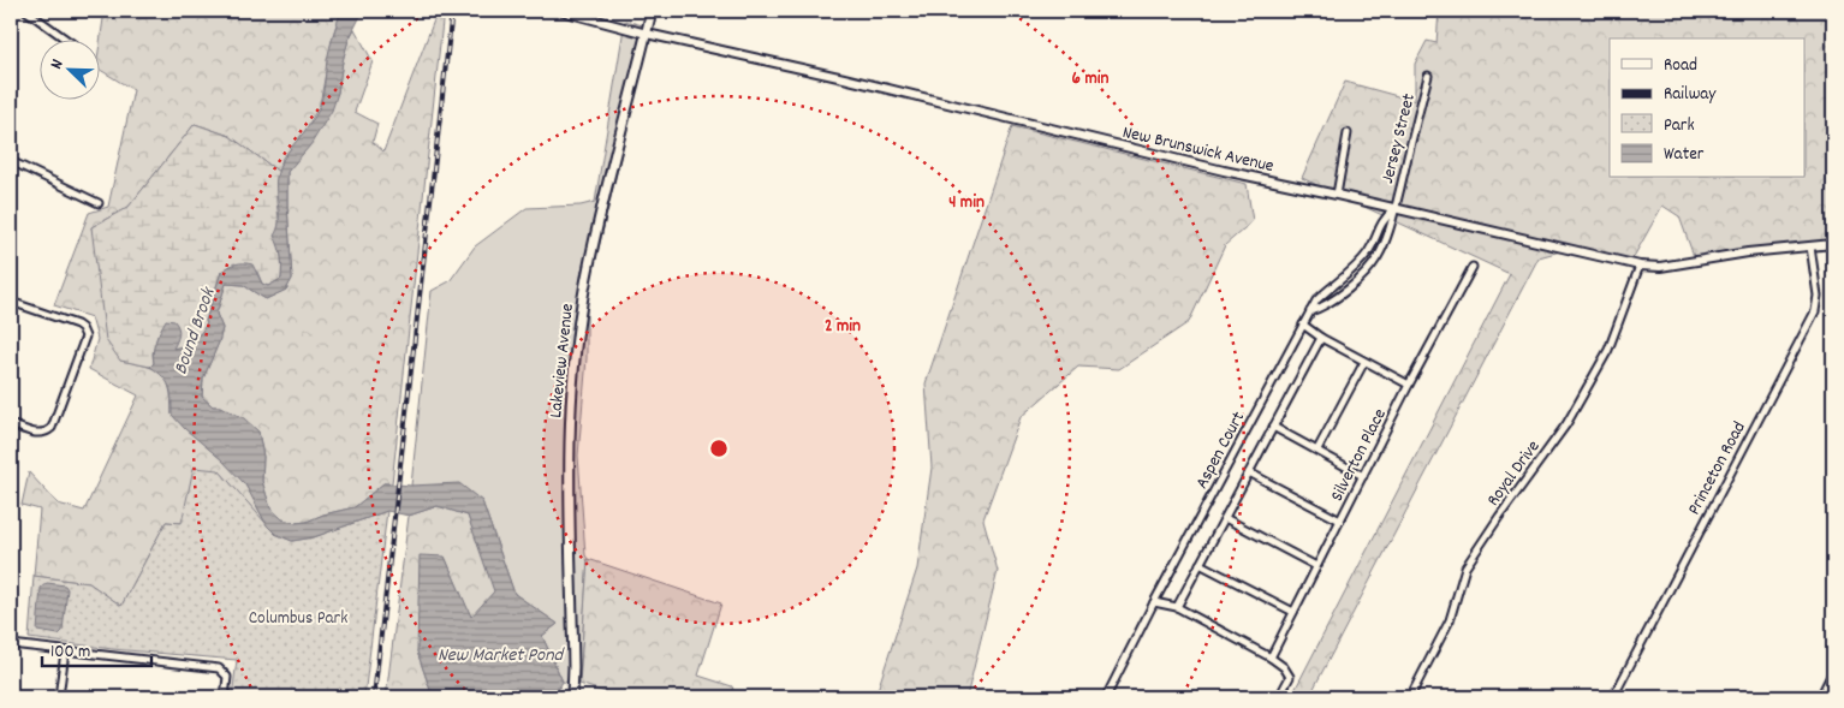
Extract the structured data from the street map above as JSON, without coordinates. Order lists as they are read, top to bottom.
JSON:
{
  "streets": {
    "main road": ["Lakeview Avenue"],
    "street": [
      "Jersey Street",
      "New Brunswick Avenue",
      "Aspen Court",
      "Silverton Place",
      "Princeton Road",
      "Royal Drive"
    ]
  },
  "crossings": [
    ["Jersey Street", "New Brunswick Avenue"],
    ["Jersey Street", "Aspen Court"],
    ["New Brunswick Avenue", "Lakeview Avenue"],
    ["New Brunswick Avenue", "Aspen Court"],
    ["New Brunswick Avenue", "Princeton Road"],
    ["New Brunswick Avenue", "Royal Drive"]
  ],
  "water": ["Bound Brook", "New Market Pond"],
  "parks": ["Columbus Park"],
  "legend": [
    "Road",
    "Railway",
    "Park",
    "Water"
  ],
  "scale_bar": "100 m",
  "north": "top left",
  "rings": ["6 min", "4 min", "2 min"]
}
